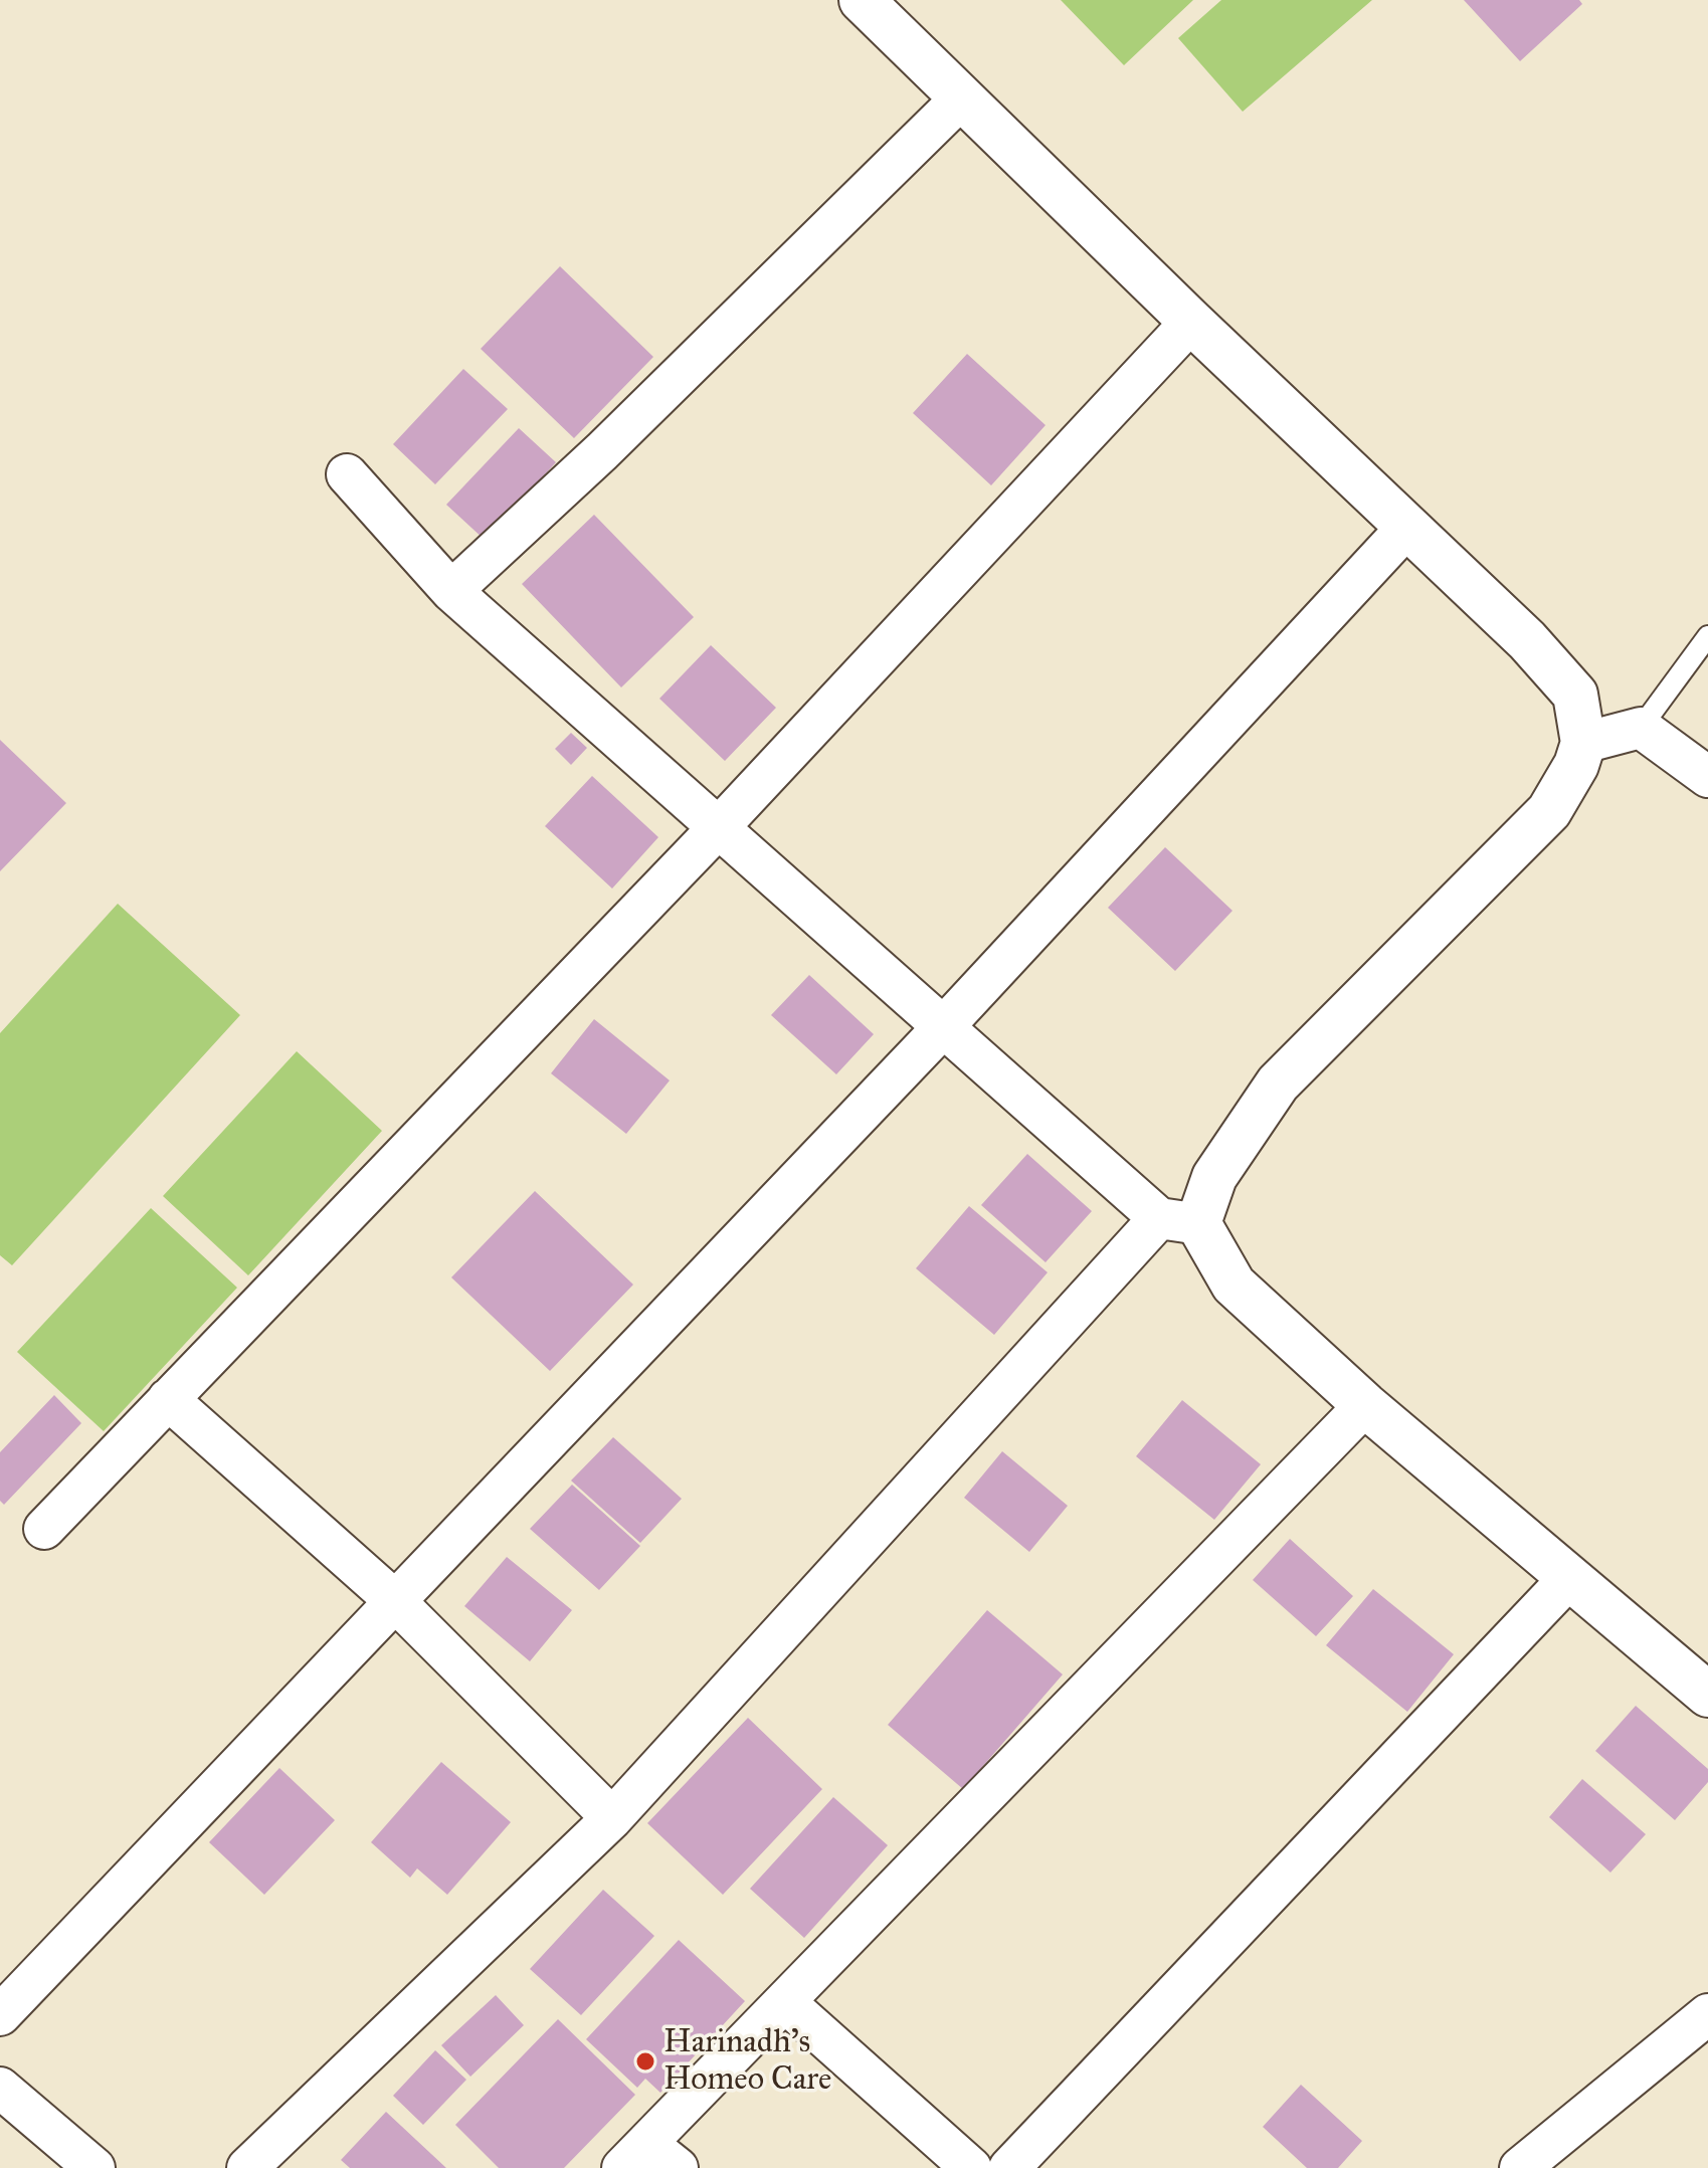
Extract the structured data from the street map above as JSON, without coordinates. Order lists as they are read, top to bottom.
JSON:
{
  "places": ["Harinadh's Homeo Care"]
}
